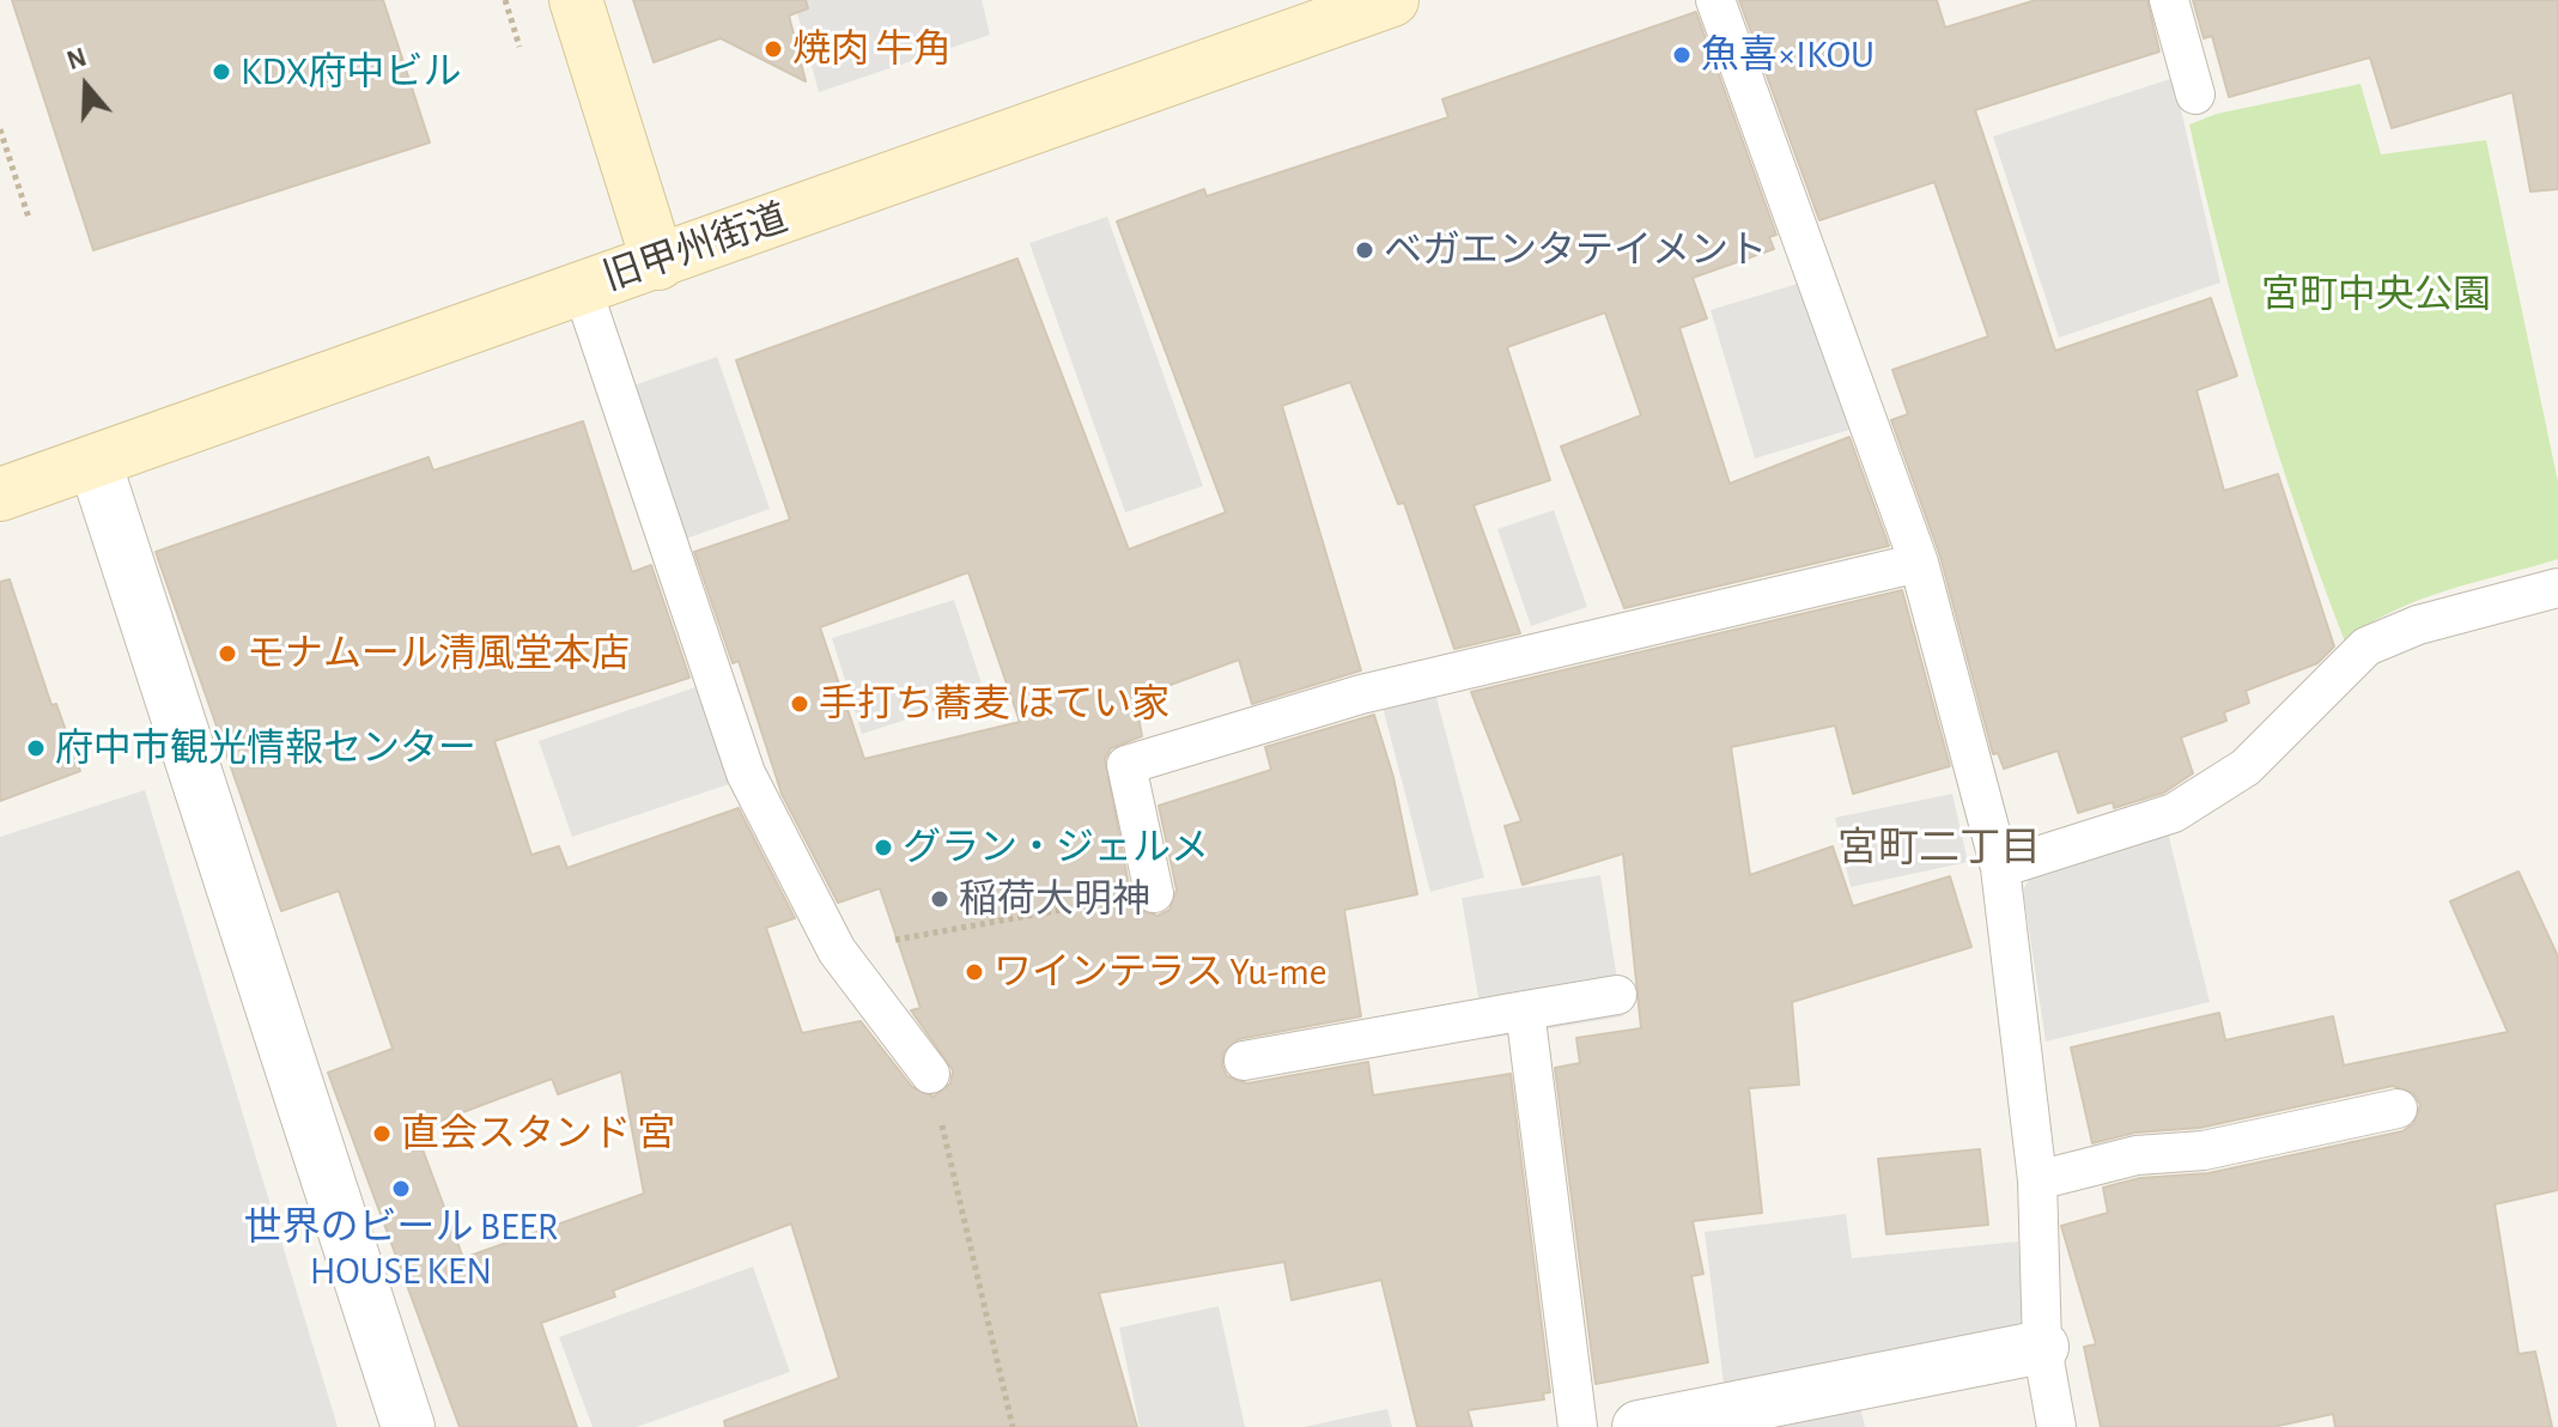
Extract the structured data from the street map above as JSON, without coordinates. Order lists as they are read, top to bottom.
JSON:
{
  "streets": {
    "main road": ["旧甲州街道"]
  },
  "districts": ["宮町二丁目"],
  "parks": ["宮町中央公園"],
  "places": [
    "焼肉 牛角",
    "魚喜×IKOU",
    "KDX府中ビル",
    "ベガエンタテイメント",
    "モナムール清風堂本店",
    "手打ち蕎麦 ほてい家",
    "府中市観光情報センター",
    "グラン・ジェルメ",
    "稲荷大明神",
    "ワインテラス Yu-me",
    "直会スタンド 宮",
    "世界のビール BEER HOUSE KEN"
  ],
  "north": "top"
}
